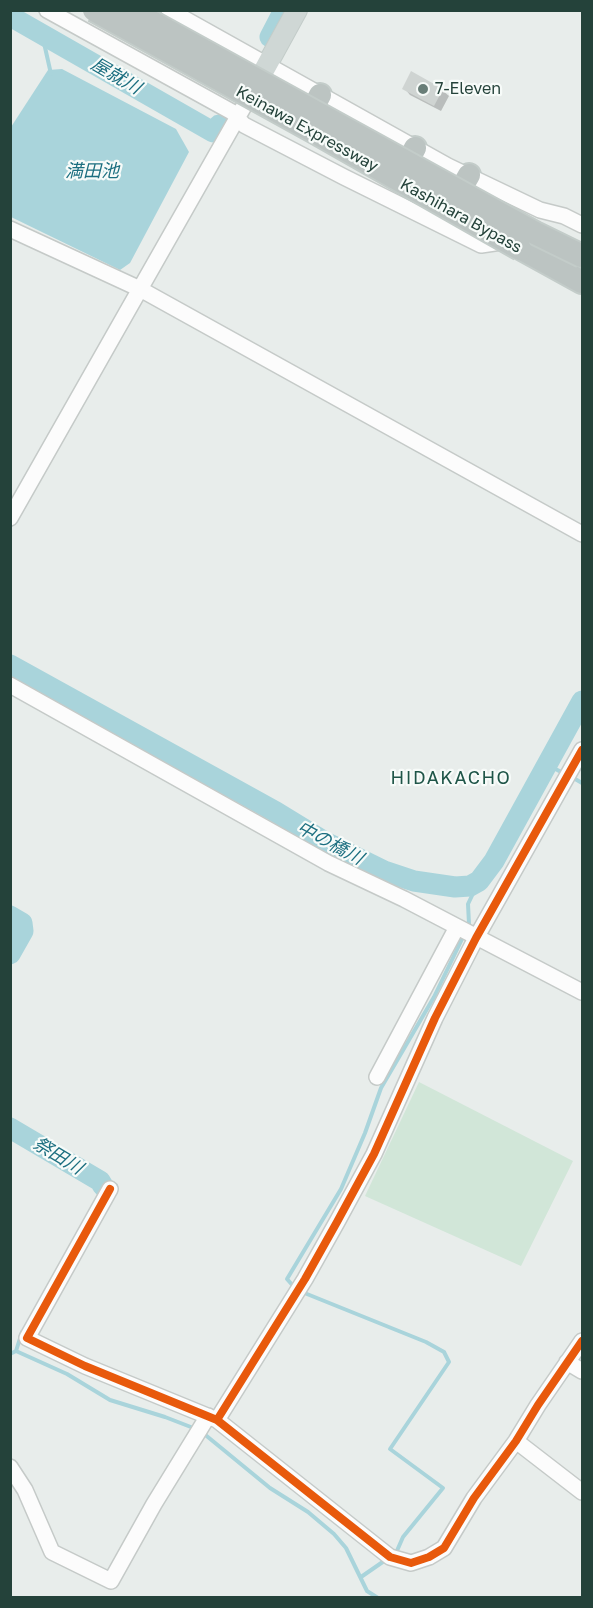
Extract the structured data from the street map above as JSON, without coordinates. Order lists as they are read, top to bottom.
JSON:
{
  "streets": {
    "highway": ["Keinawa Expressway", "Kashihara Bypass"]
  },
  "crossings": [
    ["Keinawa Expressway", "Kashihara Bypass"]
  ],
  "districts": ["HIDAKACHO"],
  "water": [
    "屋就川",
    "満田池",
    "中の橋川",
    "祭田川"
  ],
  "places": ["7-Eleven"]
}
